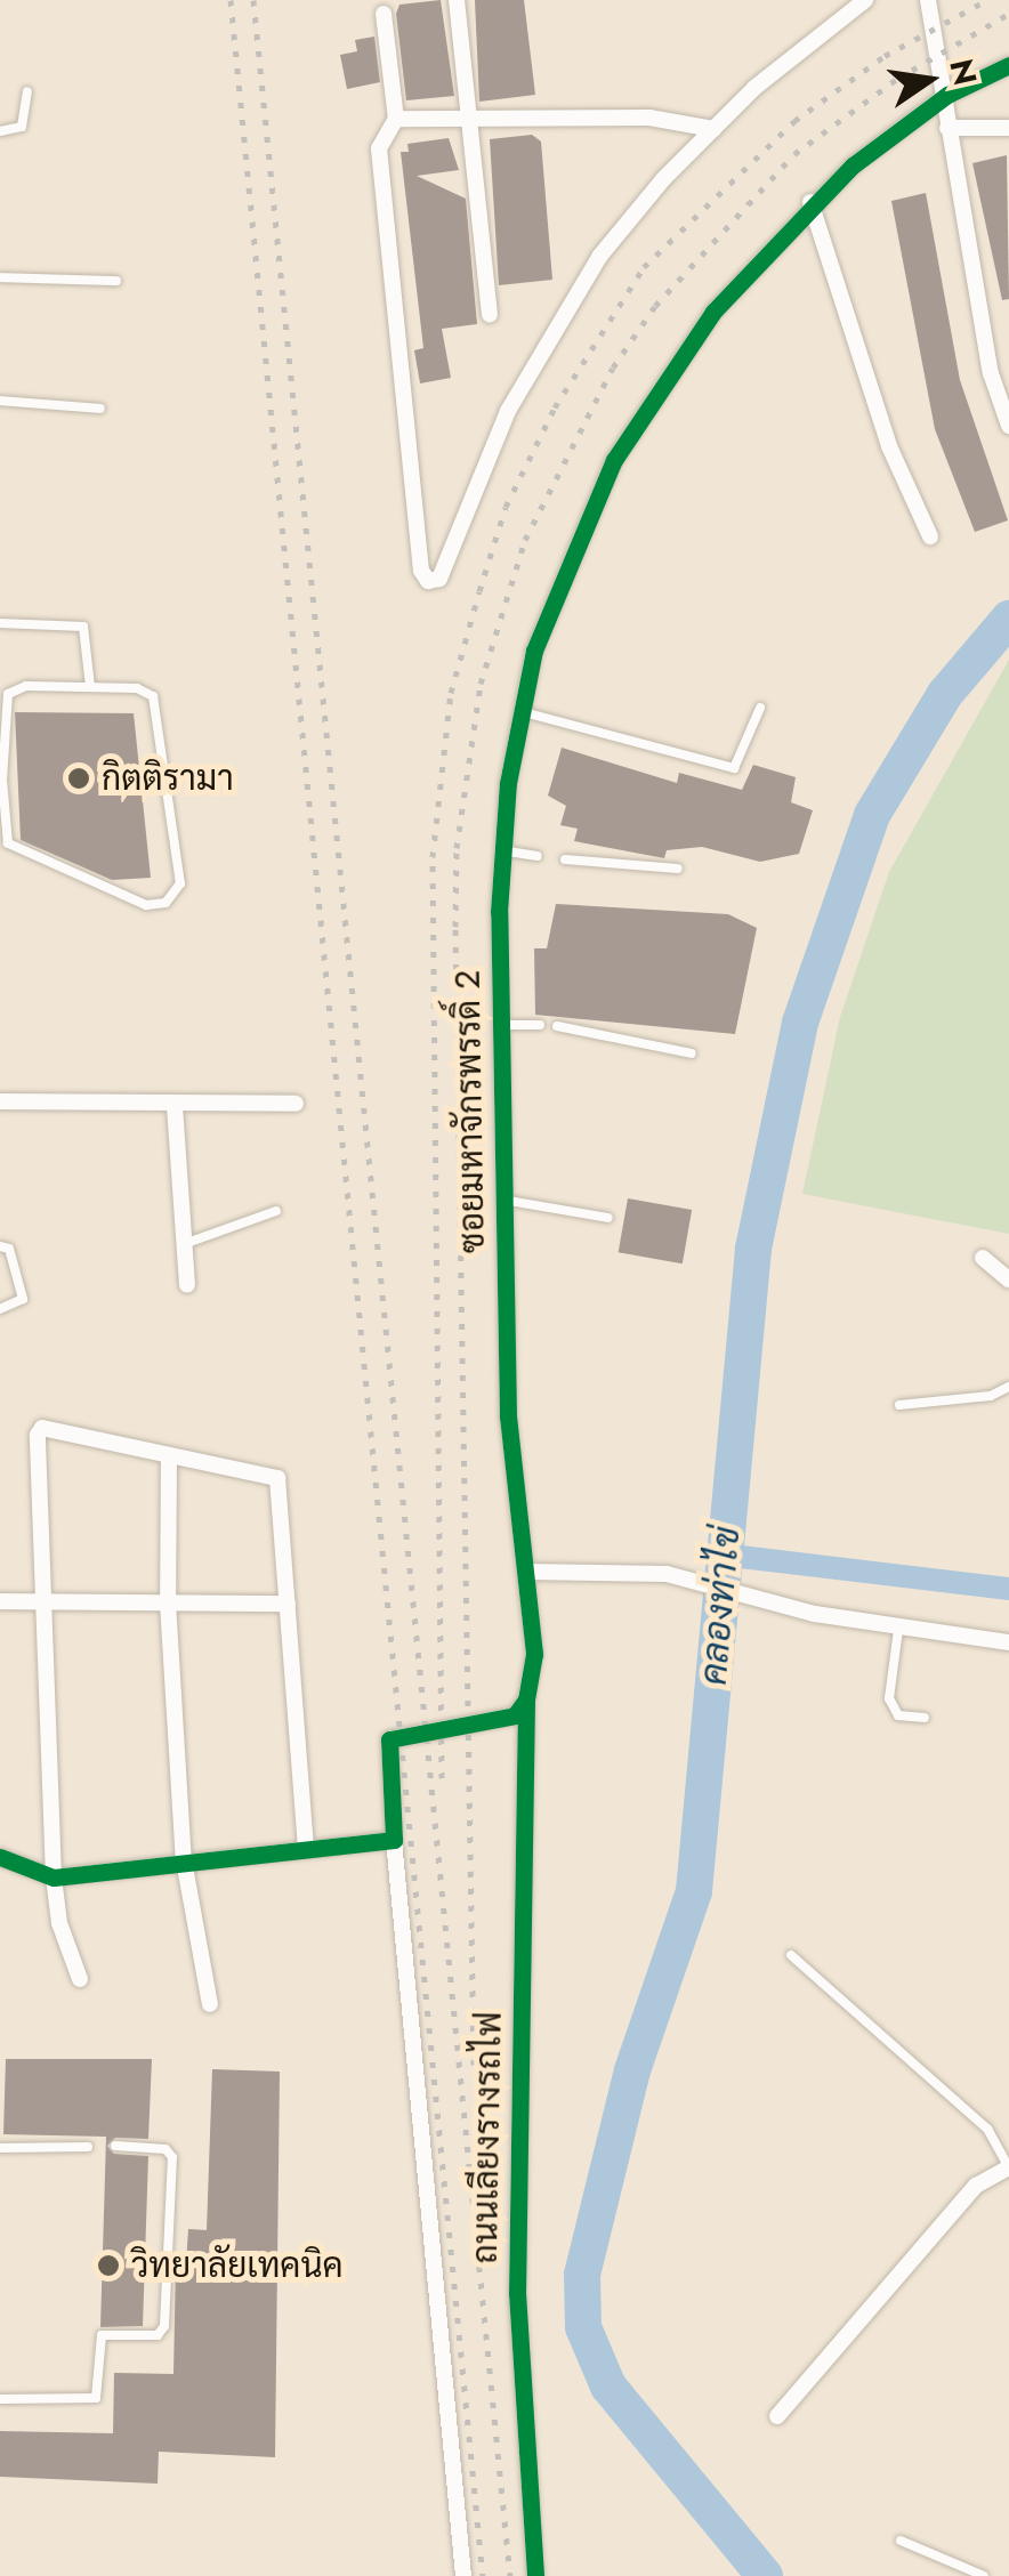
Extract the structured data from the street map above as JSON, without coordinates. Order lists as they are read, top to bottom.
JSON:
{
  "streets": {
    "street": ["ซอยมหาจักรพรรดิ์ 2", "ถนนเลียงรางรถไฟ"]
  },
  "crossings": [
    ["ซอยมหาจักรพรรดิ์ 2", "ถนนเลียงรางรถไฟ"]
  ],
  "water": ["คลองท่าไข่"],
  "places": ["กิตติรามา", "วิทยาลัยเทคนิค"],
  "north": "right"
}
